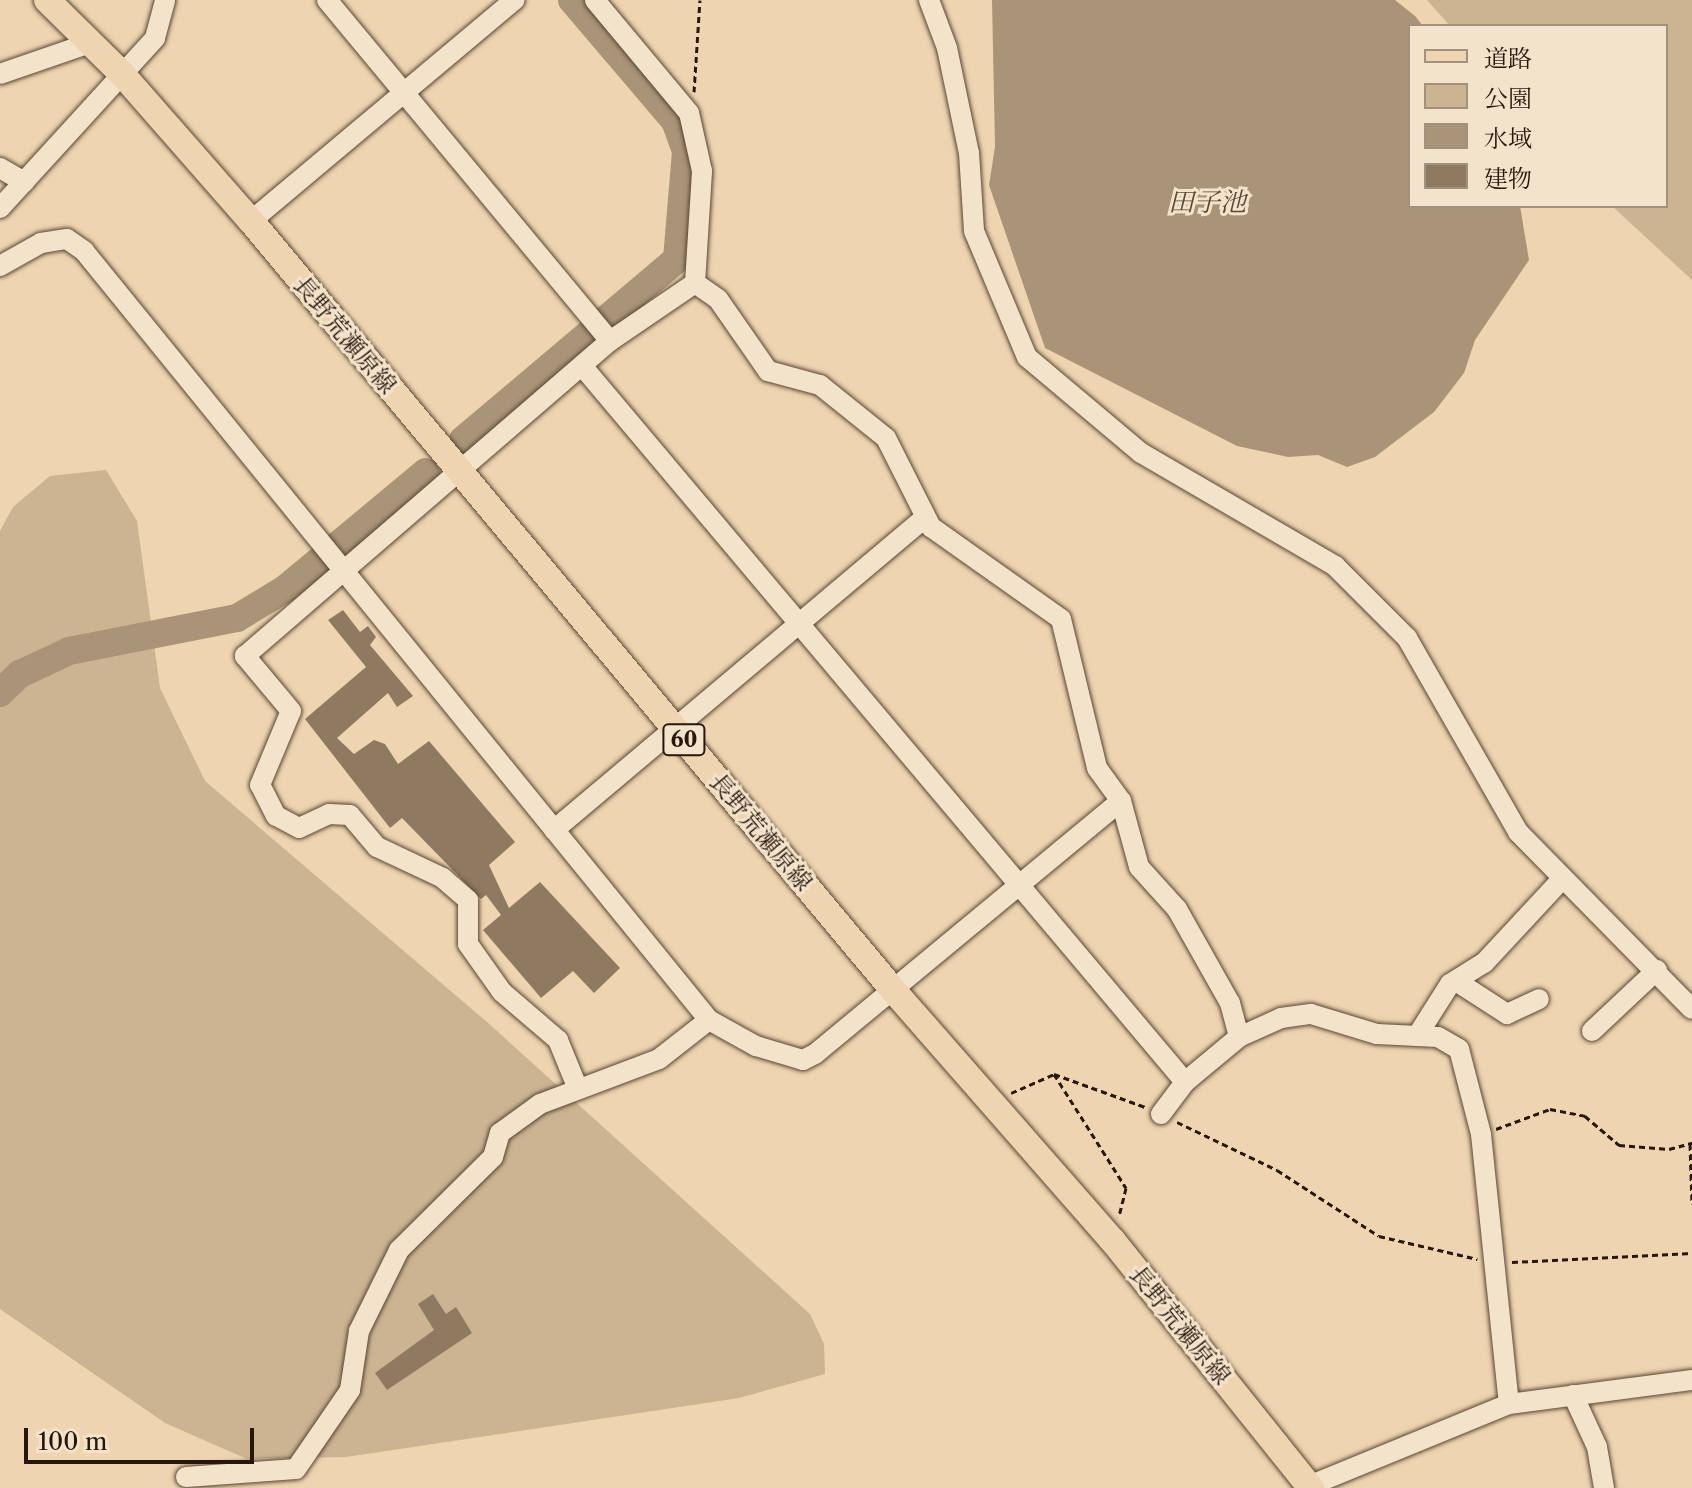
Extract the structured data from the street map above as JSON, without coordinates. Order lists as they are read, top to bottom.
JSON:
{
  "streets": {
    "main road": ["長野荒瀬原線", "60"]
  },
  "water": ["田子池"],
  "legend": [
    "道路",
    "公園",
    "水域",
    "建物"
  ],
  "scale_bar": "100 m"
}
